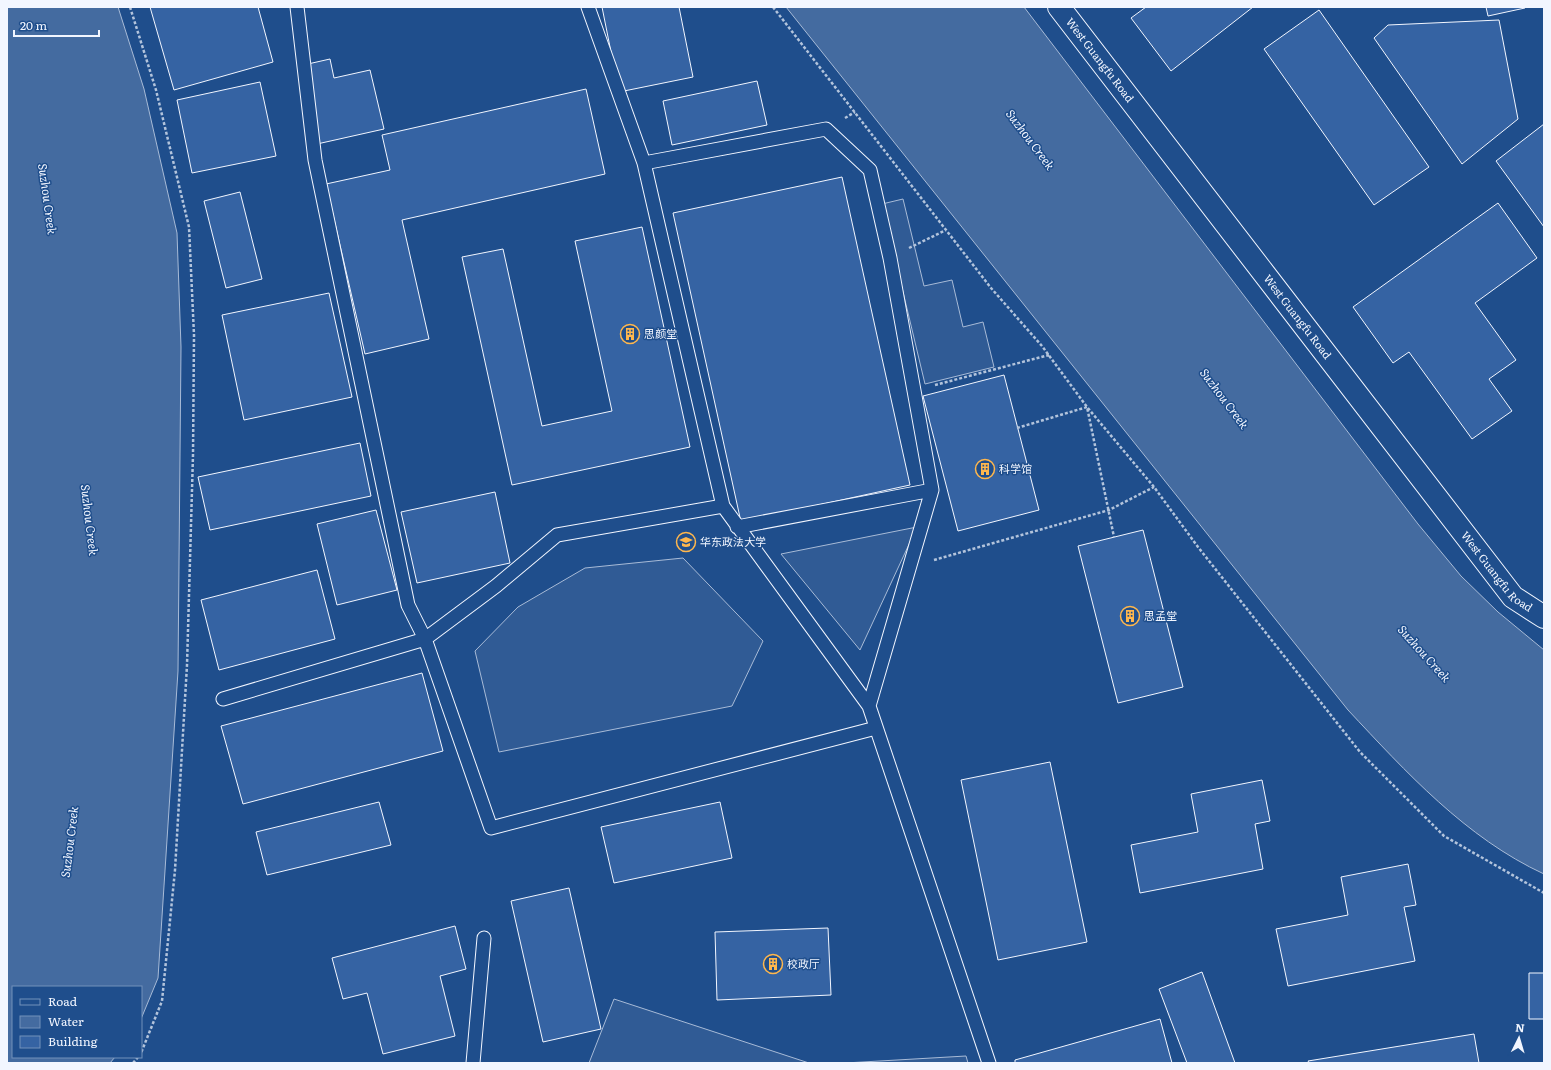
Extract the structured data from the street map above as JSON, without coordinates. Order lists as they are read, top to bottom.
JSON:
{
  "streets": {
    "street": ["West Guangfu Road"]
  },
  "water": ["Suzhou Creek"],
  "places": {
    "building": [
      "思颜堂",
      "科学馆",
      "思孟堂",
      "校政厅"
    ],
    "school or university": ["华东政法大学"]
  },
  "legend": ["Road", "Water", "Building"],
  "scale_bar": "20 m",
  "north": "top"
}
